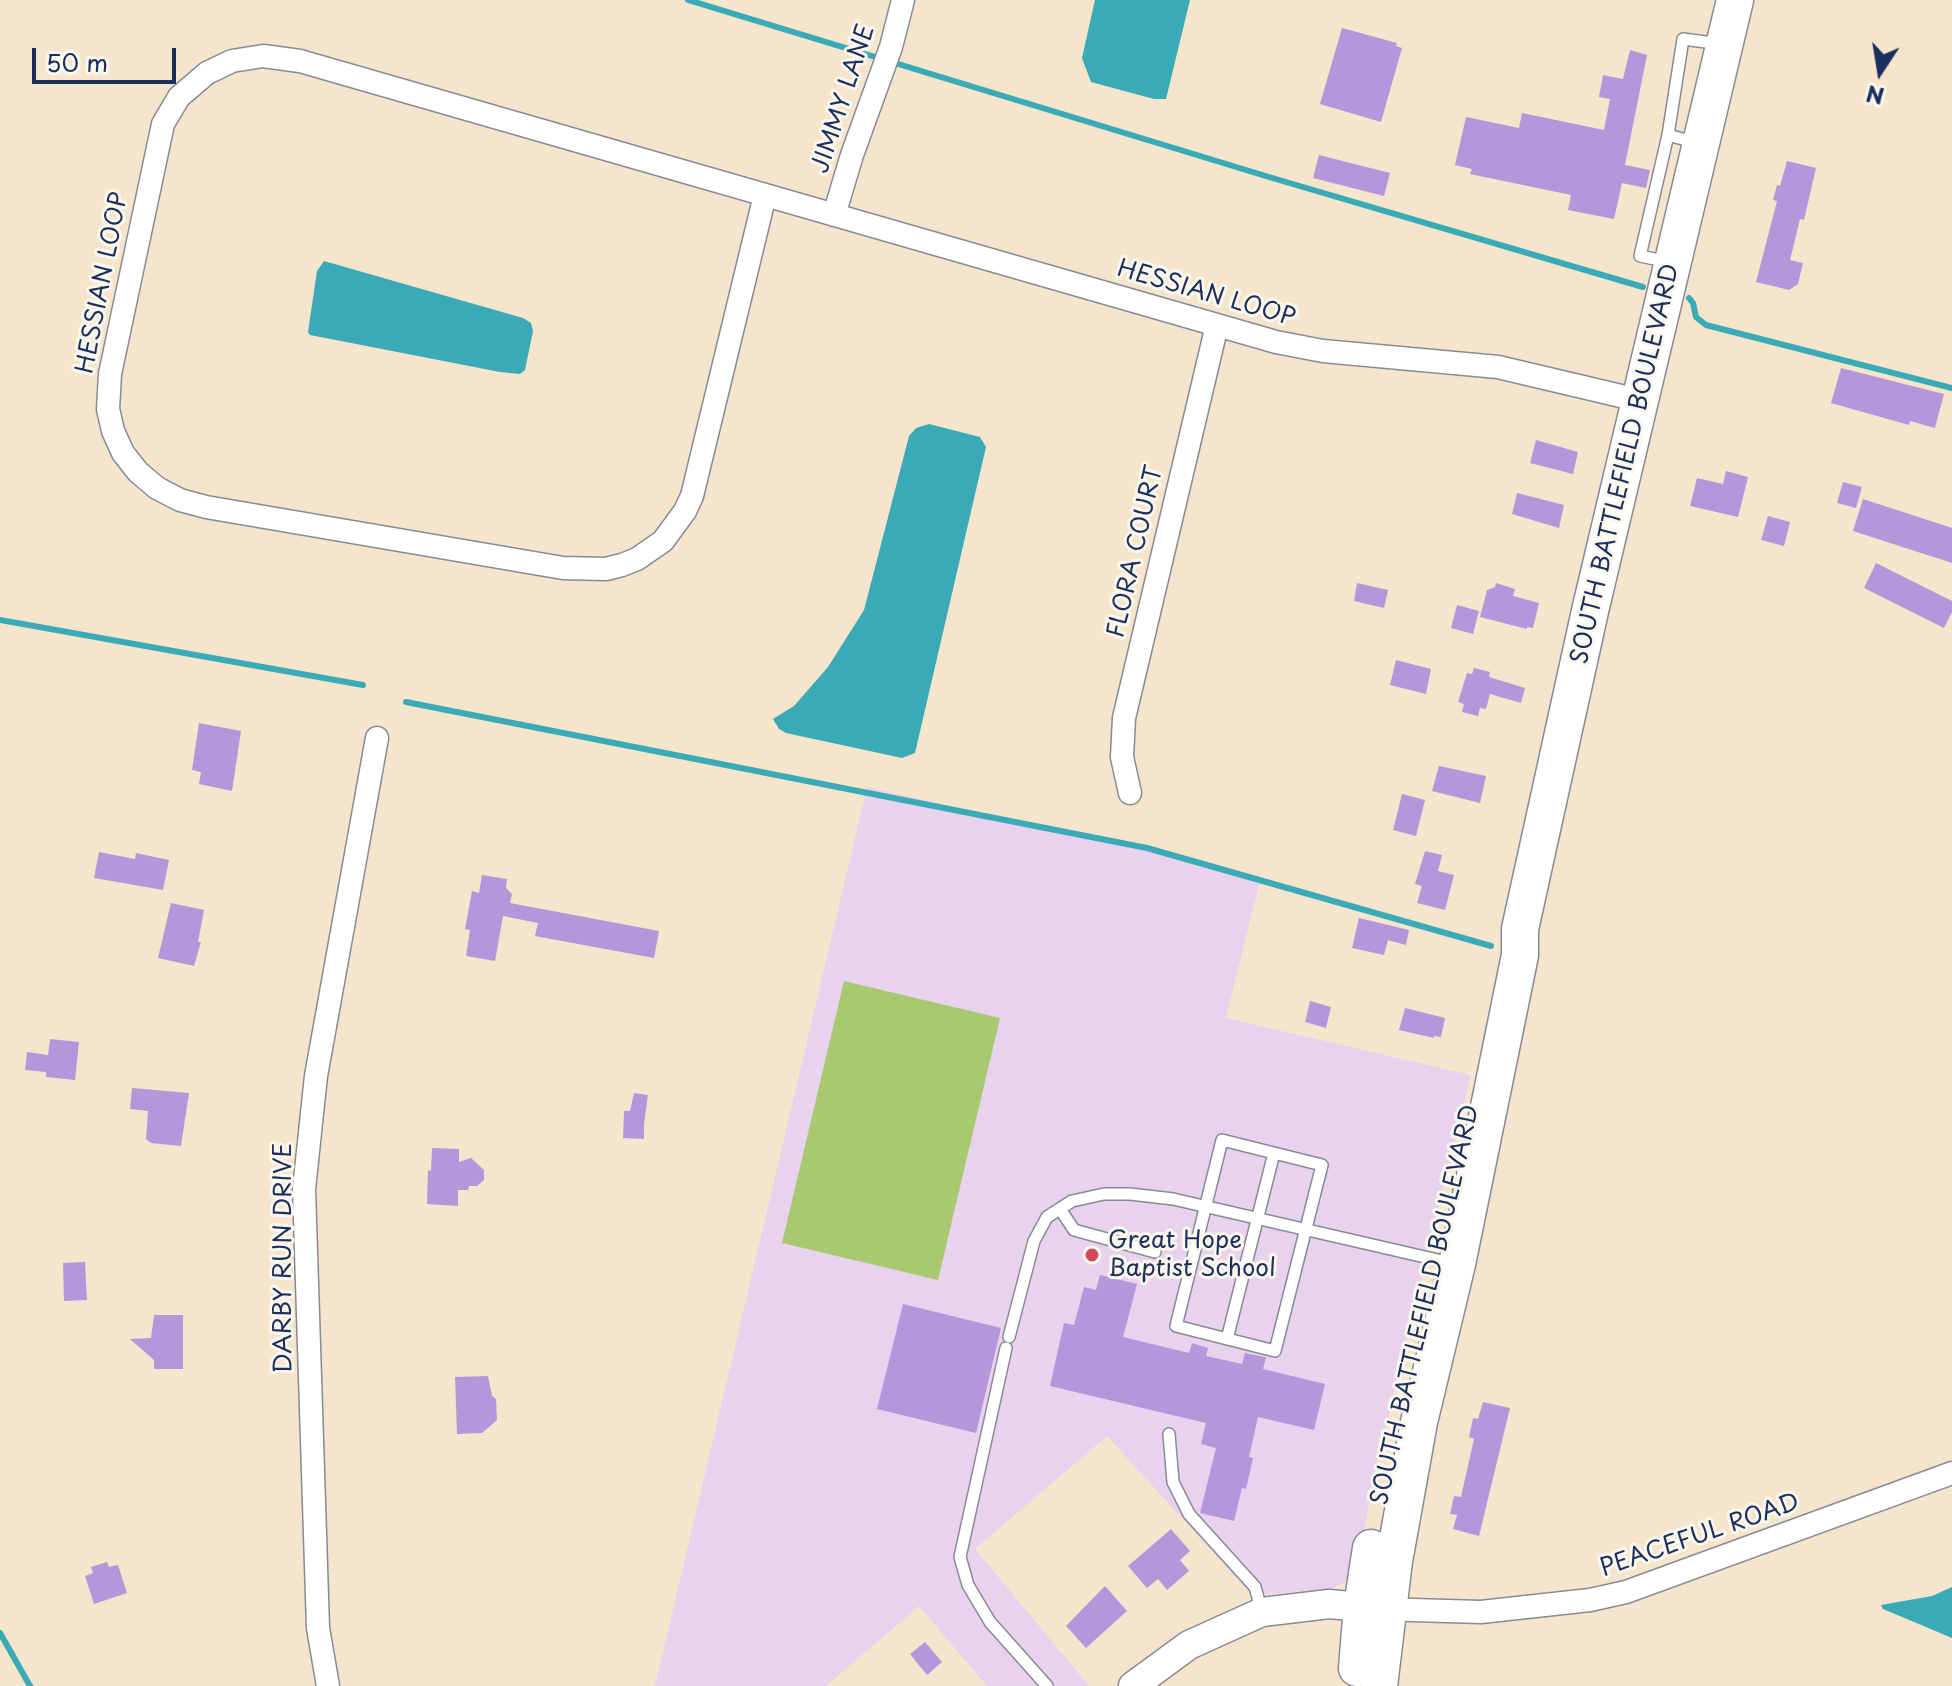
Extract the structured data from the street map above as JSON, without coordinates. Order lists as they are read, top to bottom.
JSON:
{
  "streets": {
    "main road": ["SOUTH BATTLEFIELD BOULEVARD"],
    "street": [
      "JIMMY LANE",
      "HESSIAN LOOP",
      "FLORA COURT",
      "DARBY RUN DRIVE",
      "PEACEFUL ROAD"
    ]
  },
  "crossings": [
    ["JIMMY LANE", "HESSIAN LOOP"],
    ["HESSIAN LOOP", "SOUTH BATTLEFIELD BOULEVARD"],
    ["HESSIAN LOOP", "FLORA COURT"],
    ["SOUTH BATTLEFIELD BOULEVARD", "PEACEFUL ROAD"]
  ],
  "places": ["Great Hope Baptist School"],
  "scale_bar": "50 m",
  "north": "bottom"
}
